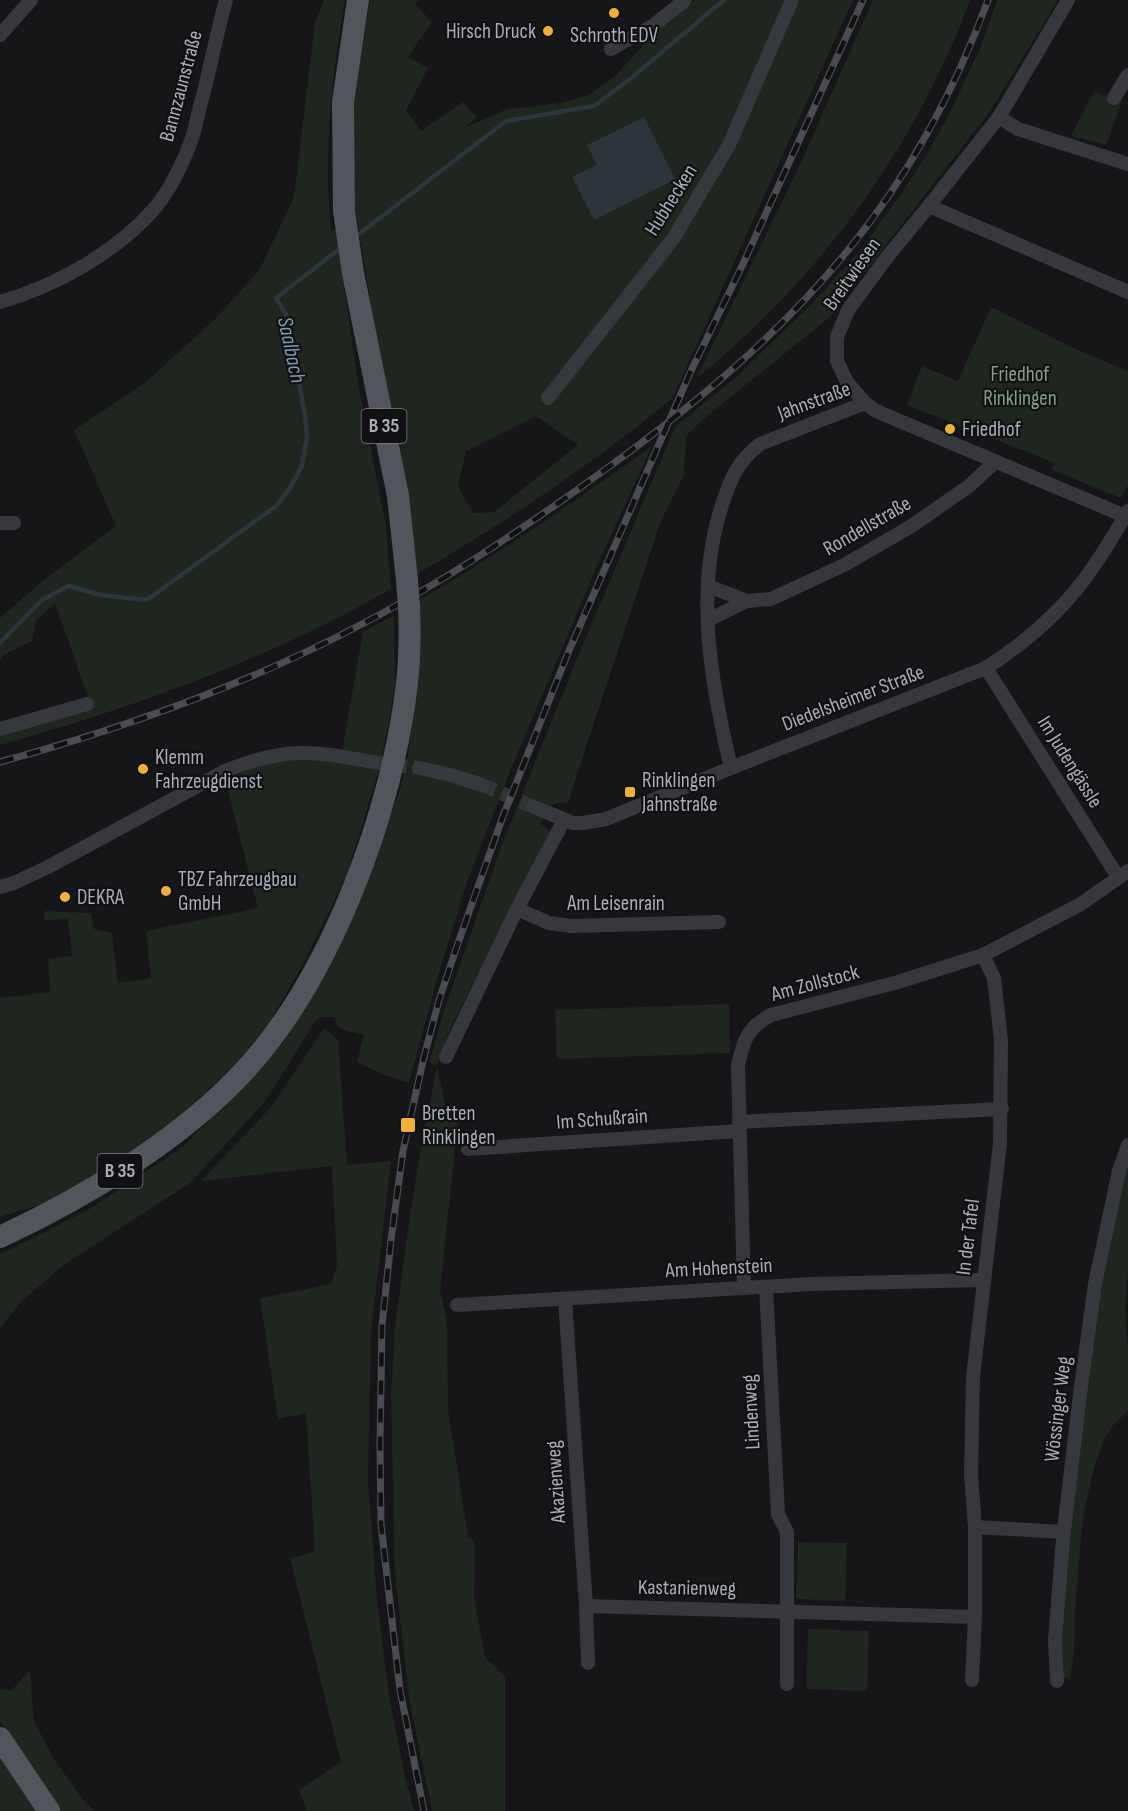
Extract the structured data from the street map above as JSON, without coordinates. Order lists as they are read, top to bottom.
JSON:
{
  "streets": {
    "main road": ["B 35"],
    "street": [
      "Bannzaunstraße",
      "Hubhecken",
      "Breitwiesen",
      "Jahnstraße",
      "Rondellstraße",
      "Diedelsheimer Straße",
      "Im Judengässle",
      "Am Leisenrain",
      "Am Zollstock",
      "Im Schußrain",
      "In der Tafel",
      "Am Hohenstein",
      "Wössinger Weg",
      "Lindenweg",
      "Akazienweg",
      "Kastanienweg"
    ]
  },
  "crossings": [
    ["Breitwiesen", "Jahnstraße"],
    ["Jahnstraße", "Rondellstraße"],
    ["Jahnstraße", "Diedelsheimer Straße"],
    ["Diedelsheimer Straße", "Im Judengässle"],
    ["Im Judengässle", "Am Zollstock"],
    ["Am Zollstock", "Im Schußrain"],
    ["Am Zollstock", "In der Tafel"],
    ["Am Zollstock", "Am Hohenstein"],
    ["Im Schußrain", "In der Tafel"],
    ["In der Tafel", "Am Hohenstein"],
    ["In der Tafel", "Kastanienweg"],
    ["Am Hohenstein", "Lindenweg"],
    ["Am Hohenstein", "Akazienweg"],
    ["Lindenweg", "Kastanienweg"],
    ["Akazienweg", "Kastanienweg"]
  ],
  "water": ["Saalbach"],
  "parks": ["Friedhof Rinklingen"],
  "places": {
    "other": [
      "Schroth EDV",
      "Hirsch Druck",
      "Friedhof",
      "Klemm Fahrzeugdienst",
      "TBZ Fahrzeugbau GmbH",
      "DEKRA"
    ],
    "transit": ["Rinklingen Jahnstraße", "Bretten Rinklingen"]
  }
}
